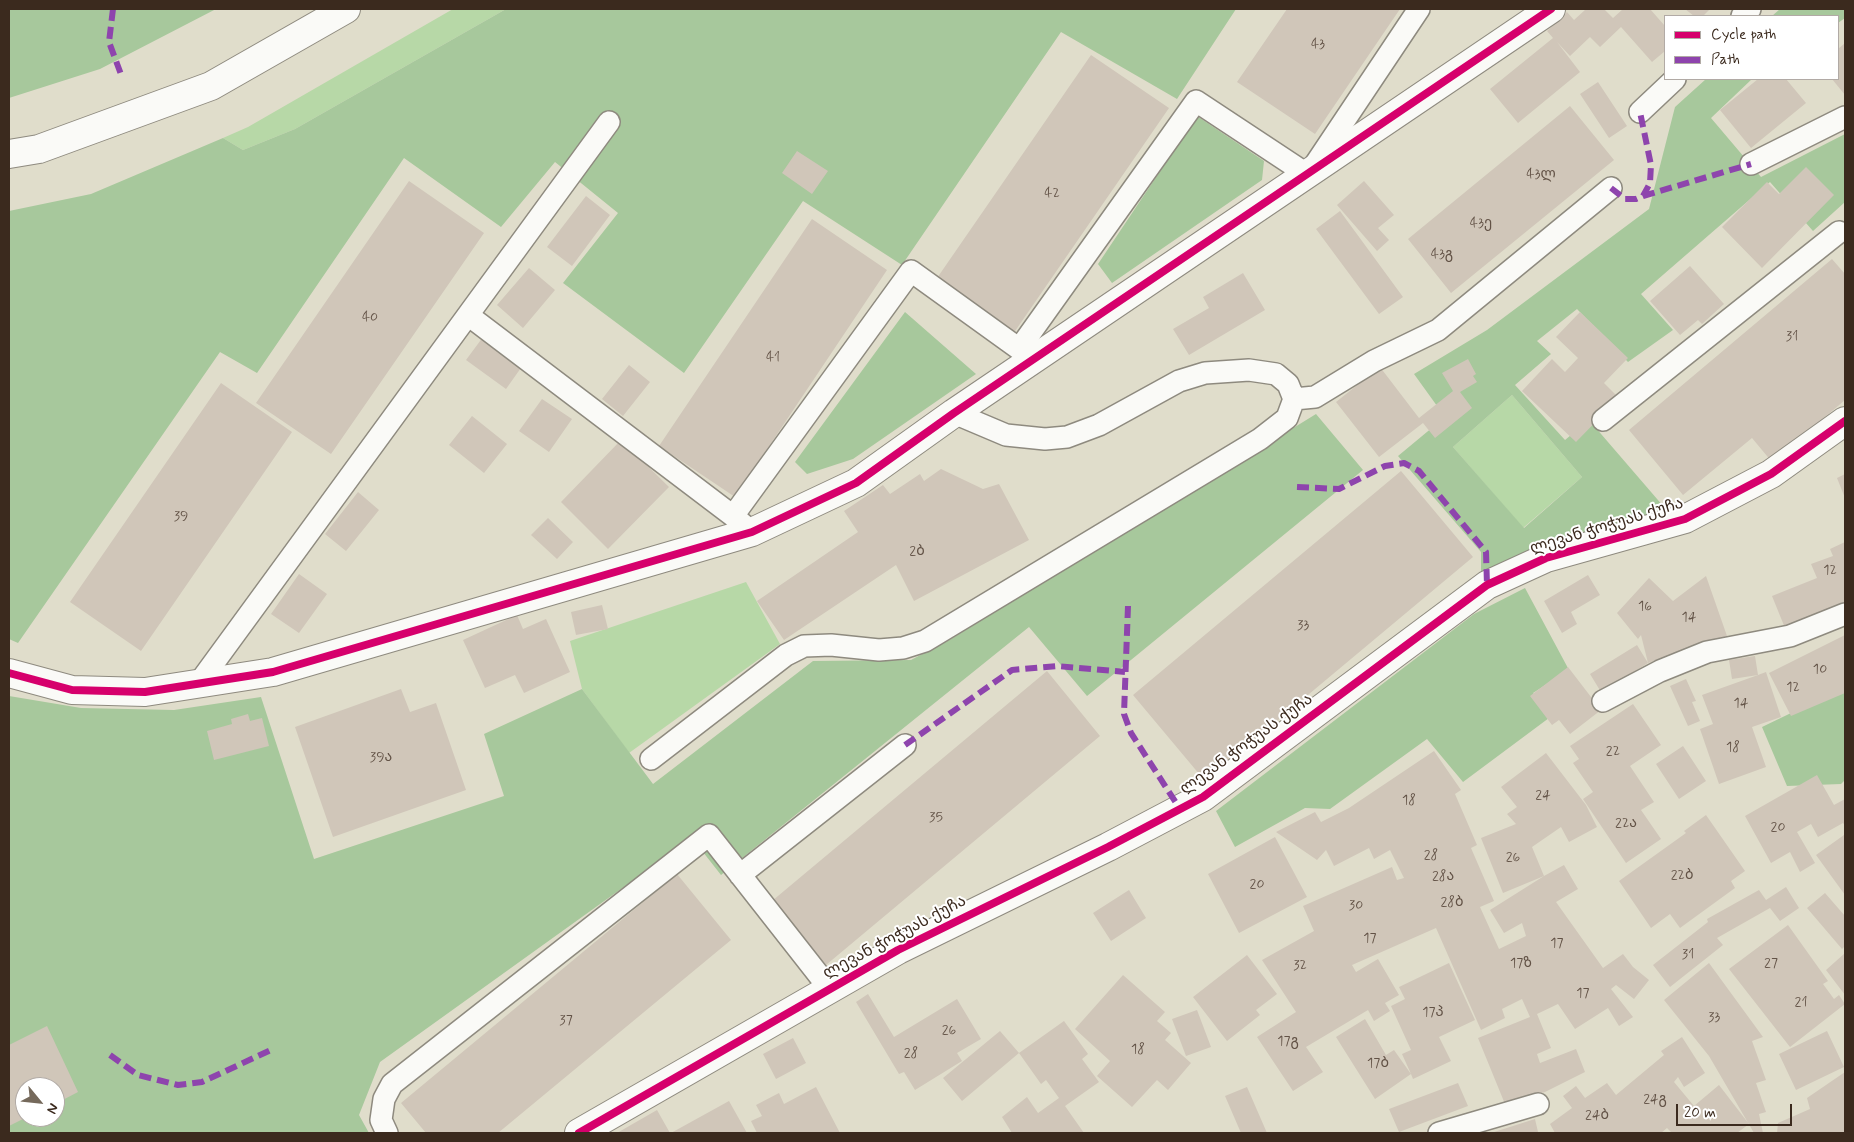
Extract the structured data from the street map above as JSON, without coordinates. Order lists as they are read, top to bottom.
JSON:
{
  "streets": {
    "street": ["ლევან ჭოჭუას ქუჩა"]
  },
  "house_numbers": [
    "43",
    "43ლ",
    "42",
    "43ე",
    "43გ",
    "40",
    "31",
    "41",
    "39",
    "2ბ",
    "12",
    "16",
    "14",
    "33",
    "10",
    "12",
    "14",
    "18",
    "22",
    "39ა",
    "24",
    "18",
    "35",
    "22ა",
    "20",
    "28",
    "26",
    "22ბ",
    "28ა",
    "20",
    "28ბ",
    "30",
    "17",
    "17",
    "31",
    "17ზ",
    "27",
    "32",
    "17",
    "21",
    "17პ",
    "33",
    "37",
    "26",
    "17გ",
    "18",
    "28",
    "17ბ",
    "24გ",
    "24ბ"
  ],
  "legend": ["Cycle path", "Path"],
  "scale_bar": "20 m",
  "north": "bottom right"
}
